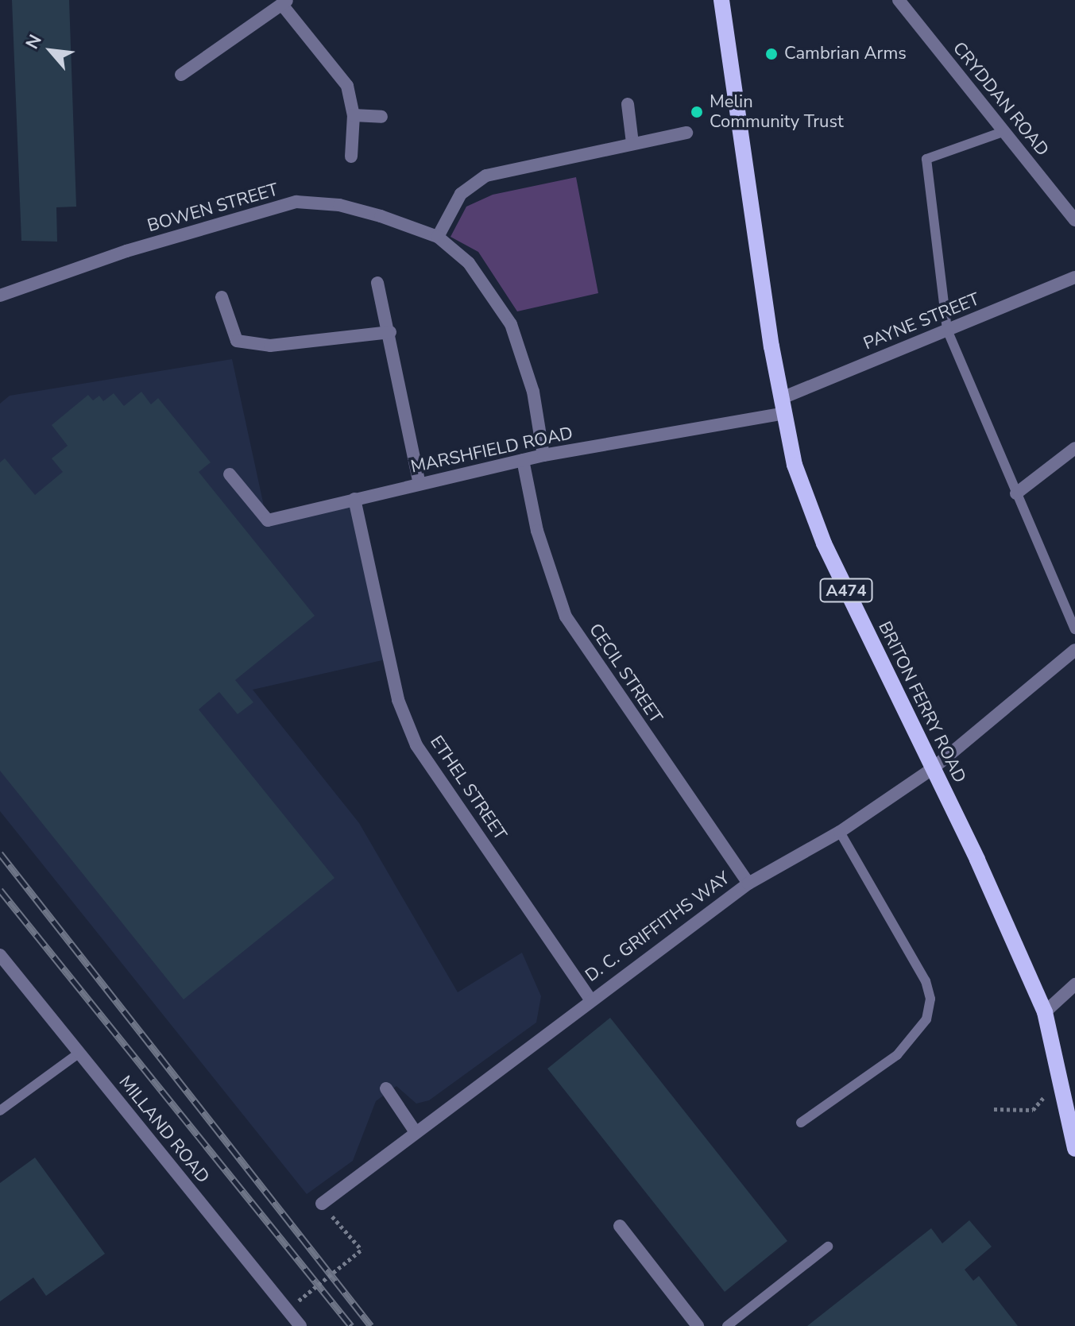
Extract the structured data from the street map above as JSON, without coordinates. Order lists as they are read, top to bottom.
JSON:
{
  "streets": {
    "main road": ["A474", "BRITON FERRY ROAD"],
    "street": [
      "CRYDDAN ROAD",
      "BOWEN STREET",
      "PAYNE STREET",
      "MARSHFIELD ROAD",
      "CECIL STREET",
      "ETHEL STREET",
      "D. C. GRIFFITHS WAY",
      "MILLAND ROAD"
    ]
  },
  "crossings": [
    ["BOWEN STREET", "MARSHFIELD ROAD"],
    ["PAYNE STREET", "MARSHFIELD ROAD"],
    ["PAYNE STREET", "BRITON FERRY ROAD"],
    ["MARSHFIELD ROAD", "CECIL STREET"],
    ["MARSHFIELD ROAD", "BRITON FERRY ROAD"],
    ["MARSHFIELD ROAD", "ETHEL STREET"],
    ["CECIL STREET", "D. C. GRIFFITHS WAY"],
    ["BRITON FERRY ROAD", "D. C. GRIFFITHS WAY"],
    ["ETHEL STREET", "D. C. GRIFFITHS WAY"]
  ],
  "places": ["Cambrian Arms", "Melin Community Trust"],
  "north": "top left"
}
